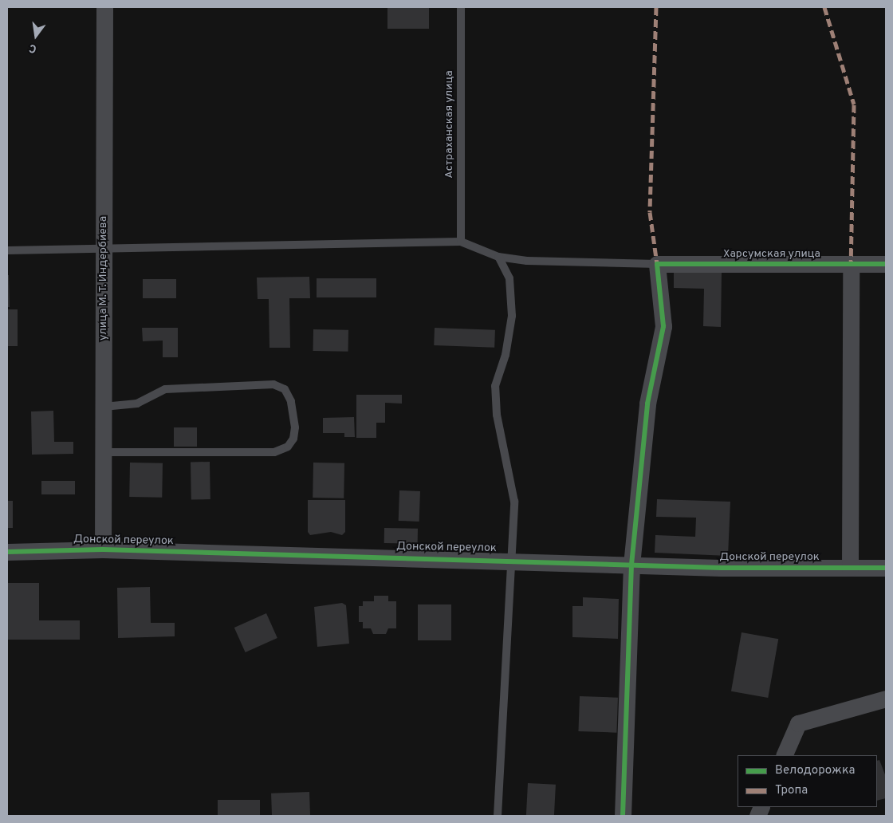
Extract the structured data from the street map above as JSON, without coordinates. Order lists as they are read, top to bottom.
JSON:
{
  "streets": {
    "street": ["Харсумская улица", "улица М. Т. Индербиева", "Донской переулок"],
    "lane": ["Астраханская улица"]
  },
  "crossings": [
    ["улица М. Т. Индербиева", "Донской переулок"]
  ],
  "legend": ["Велодорожка", "Тропа"],
  "north": "bottom"
}
